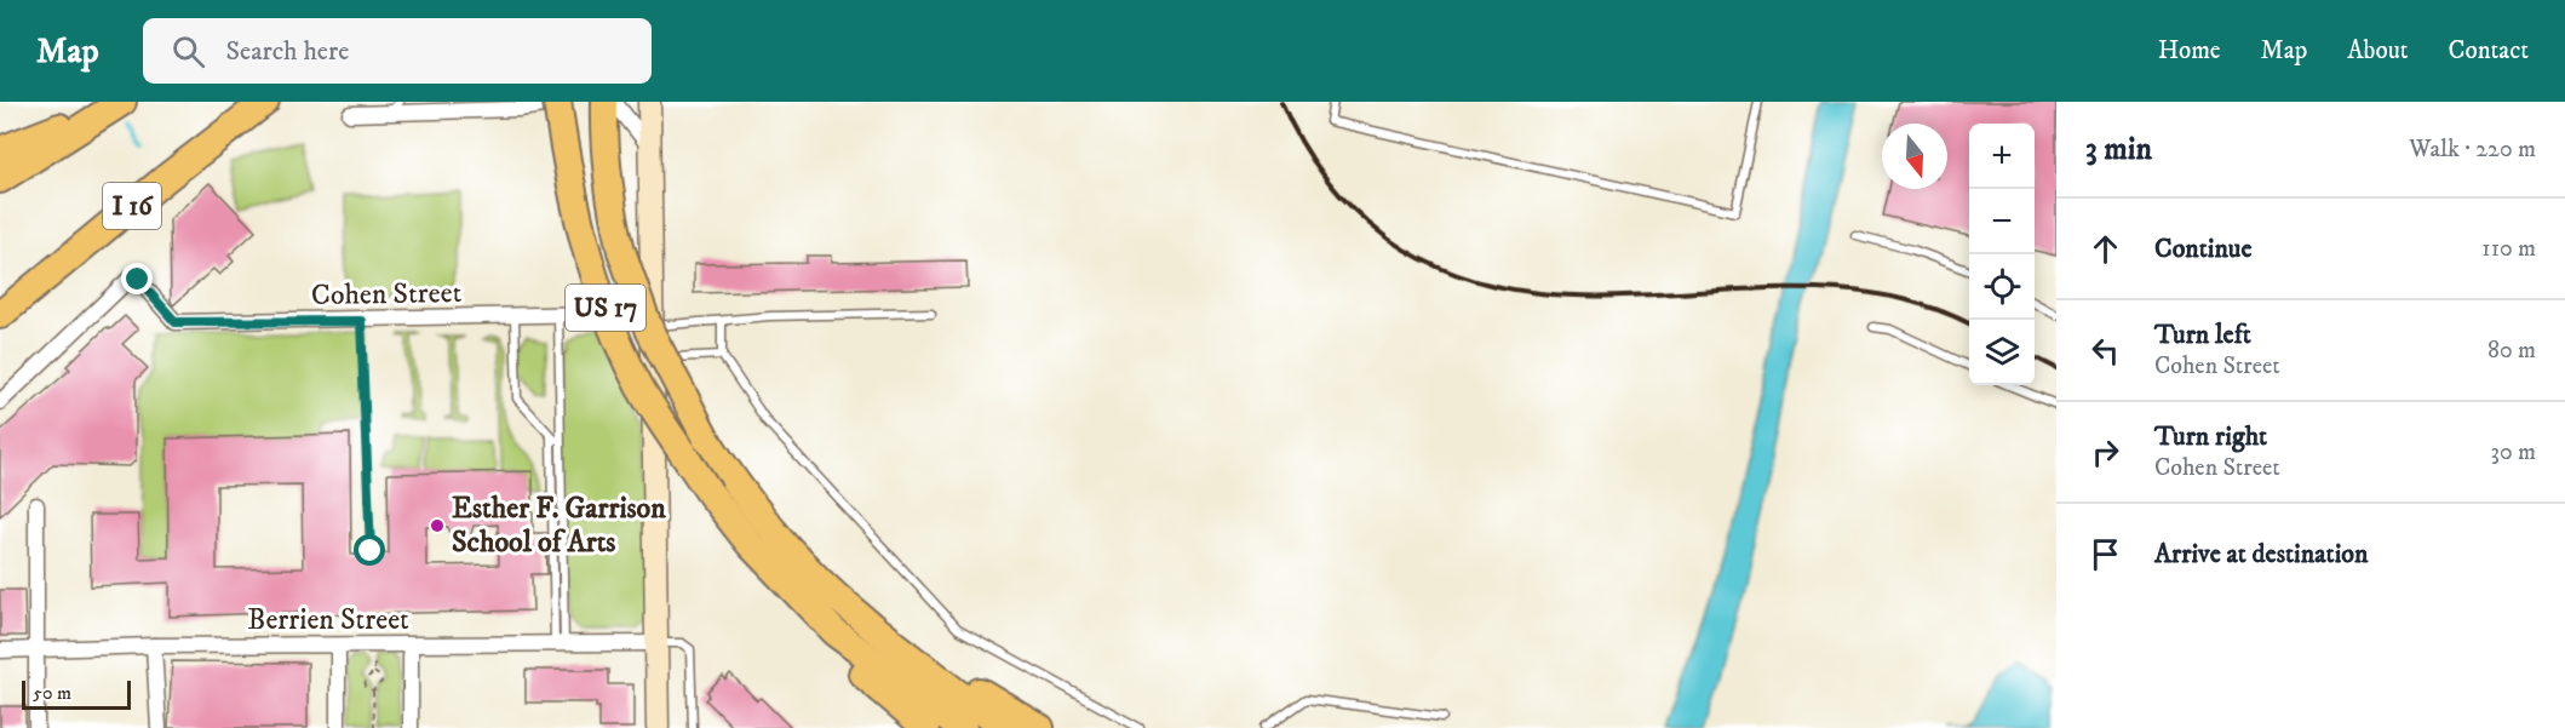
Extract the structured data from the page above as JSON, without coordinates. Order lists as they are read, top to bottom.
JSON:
{
  "streets": {
    "highway": ["I 16", "US 17"],
    "street": ["Cohen Street", "Berrien Street"]
  },
  "places": ["Esther F. Garrison School of Arts"],
  "scale_bar": "50 m",
  "north": "bottom",
  "page": {
    "header": "Map",
    "search": "Search here",
    "nav": [
      "Home",
      "Map",
      "About",
      "Contact"
    ],
    "heading": ["3 min", "Walk · 220 m"],
    "map_buttons": ["+", "−"],
    "list": [
      ["Continue", "110 m"],
      ["Turn left", "Cohen Street", "80 m"],
      ["Turn right", "Cohen Street", "30 m"],
      "Arrive at destination"
    ],
    "scale": "50 m"
  }
}
